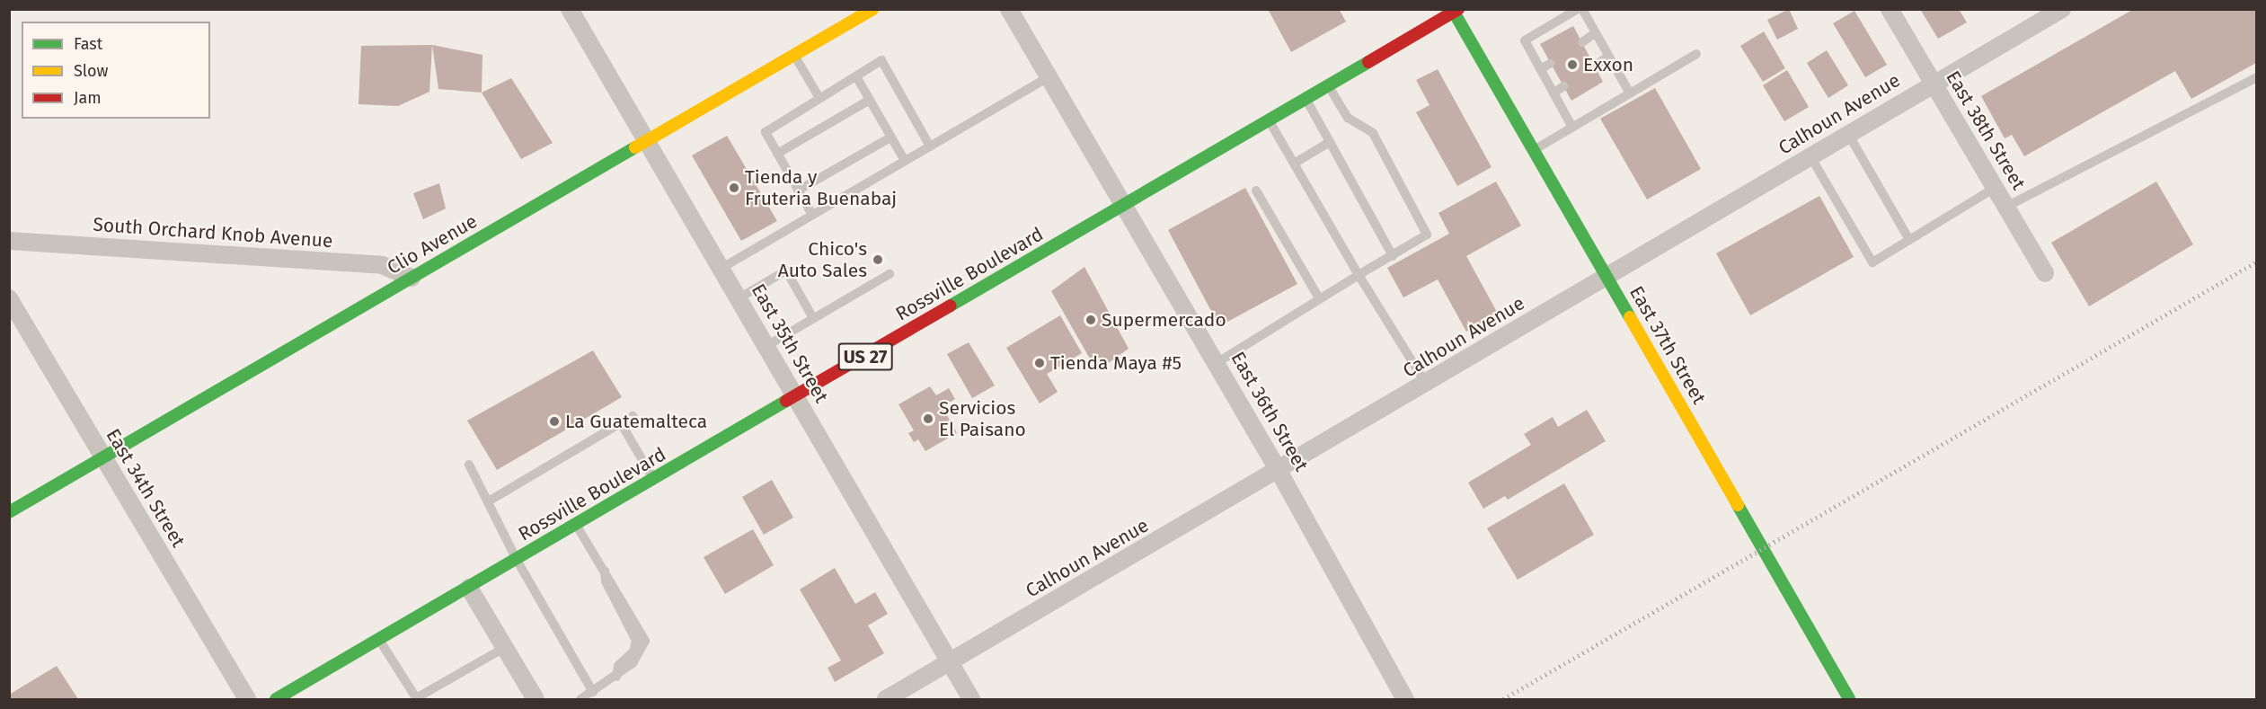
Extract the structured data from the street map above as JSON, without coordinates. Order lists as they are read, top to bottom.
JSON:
{
  "streets": {
    "main road": [
      "Clio Avenue",
      "Rossville Boulevard",
      "East 37th Street",
      "US 27"
    ],
    "street": [
      "Calhoun Avenue",
      "East 38th Street",
      "South Orchard Knob Avenue",
      "East 35th Street",
      "East 36th Street",
      "East 34th Street"
    ]
  },
  "crossings": [
    ["Calhoun Avenue", "East 38th Street"],
    ["Calhoun Avenue", "East 35th Street"],
    ["Calhoun Avenue", "East 37th Street"],
    ["Calhoun Avenue", "East 36th Street"],
    ["South Orchard Knob Avenue", "Clio Avenue"],
    ["Clio Avenue", "East 35th Street"],
    ["Clio Avenue", "East 34th Street"],
    ["Rossville Boulevard", "East 35th Street"],
    ["Rossville Boulevard", "East 37th Street"],
    ["Rossville Boulevard", "East 36th Street"]
  ],
  "places": [
    "Exxon",
    "Tienda y Fruteria Buenabaj",
    "Chico's Auto Sales",
    "Supermercado",
    "Tienda Maya #5",
    "Servicios El Paisano",
    "La Guatemalteca"
  ],
  "legend": ["Fast", "Slow", "Jam"]
}
